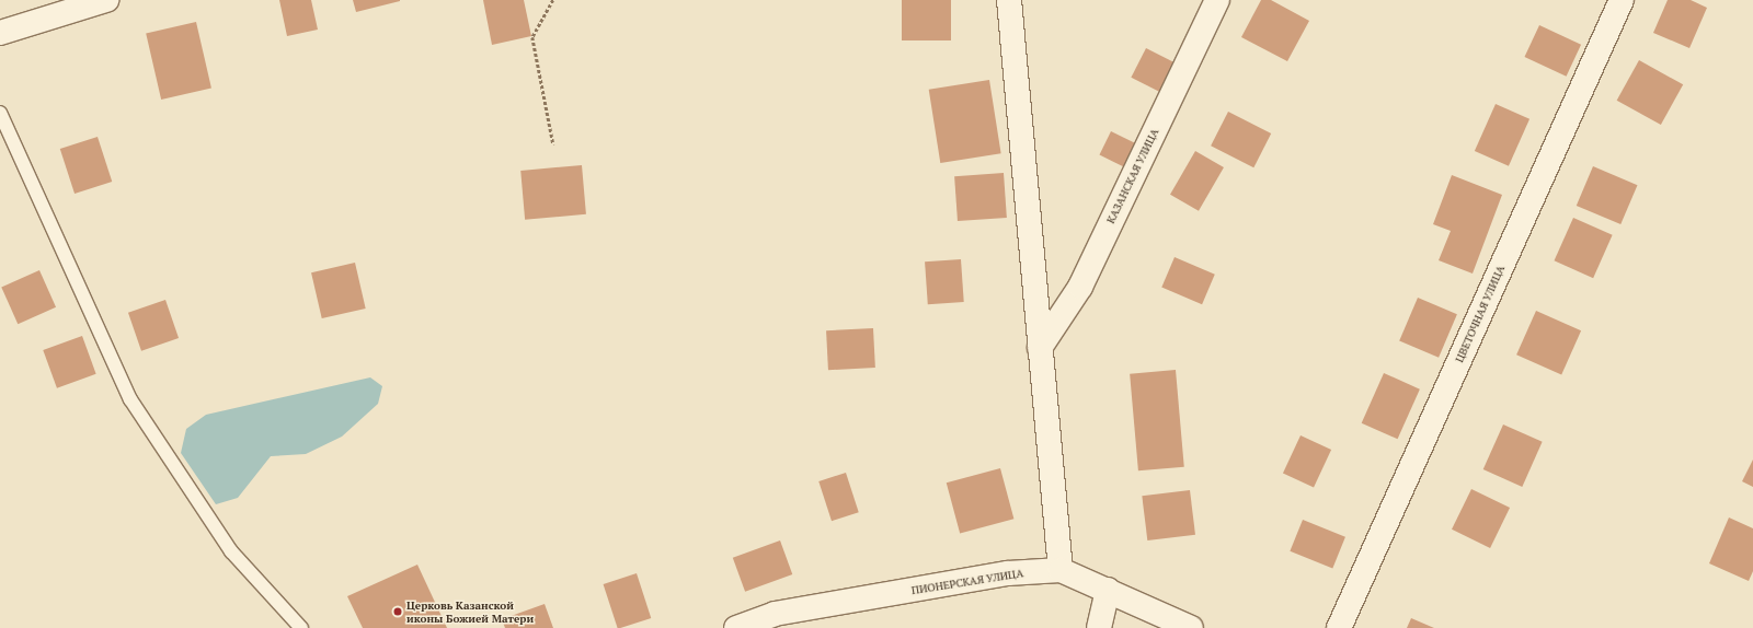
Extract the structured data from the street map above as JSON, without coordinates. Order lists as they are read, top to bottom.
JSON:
{
  "streets": {
    "street": ["КАЗАНСКАЯ УЛИЦА", "ЦВЕТОЧНАЯ УЛИЦА", "ПИОНЕРСКАЯ УЛИЦА"]
  },
  "places": ["Церковь Казанской иконы Божией Матери"]
}
